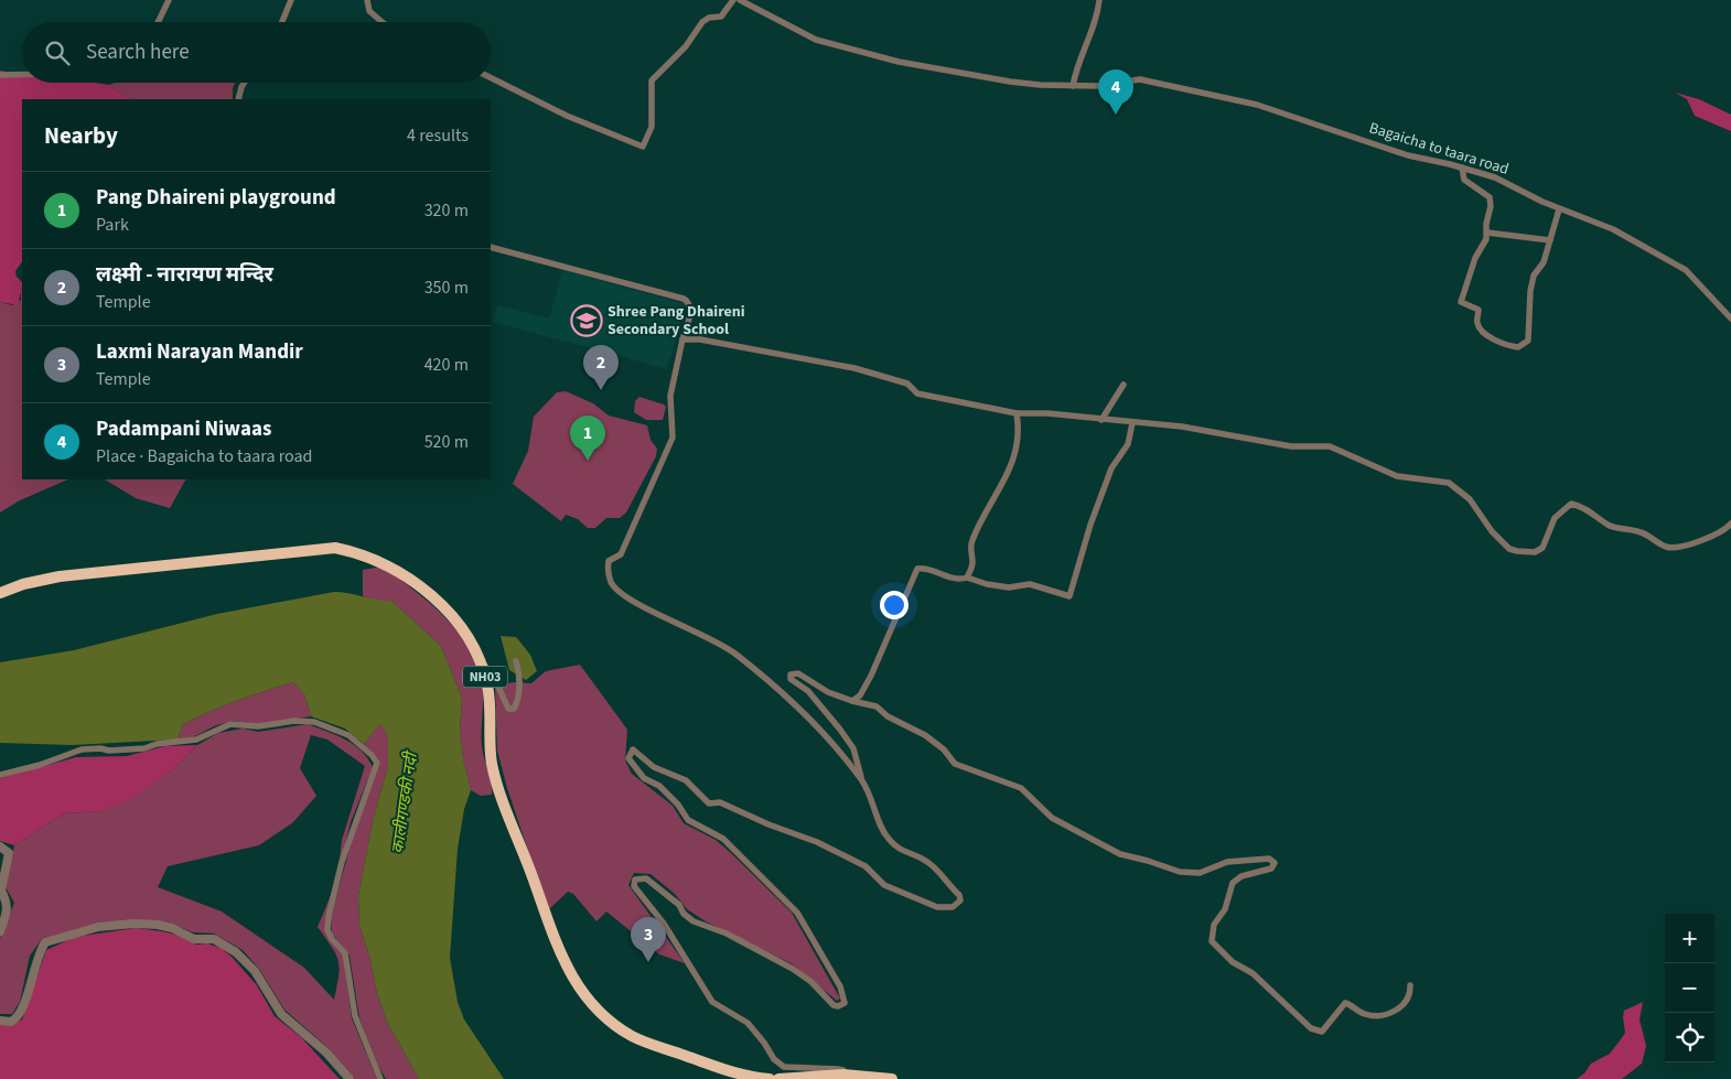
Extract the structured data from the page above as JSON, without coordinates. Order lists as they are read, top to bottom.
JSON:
{
  "streets": {
    "highway": ["NH03"],
    "street": ["Bagaicha to taara road"]
  },
  "water": ["कालीगण्डकी नदी"],
  "places": {
    "school or university": ["Shree Pang Dhaireni Secondary School"]
  },
  "page": {
    "search": "Search here",
    "pins": [
      "4",
      "2",
      "1",
      "3"
    ],
    "heading": ["Nearby", "4 results"],
    "list": [
      {
        "mark": "1",
        "name": "Pang Dhaireni playground",
        "note": "Park",
        "value": "320 m"
      },
      {
        "mark": "2",
        "name": "लक्ष्मी - नारायण मन्दिर",
        "note": "Temple",
        "value": "350 m"
      },
      {
        "mark": "3",
        "name": "Laxmi Narayan Mandir",
        "note": "Temple",
        "value": "420 m"
      },
      {
        "mark": "4",
        "name": "Padampani Niwaas",
        "note": "Place · Bagaicha to taara road",
        "value": "520 m"
      }
    ],
    "map_buttons": ["+", "−"]
  }
}
